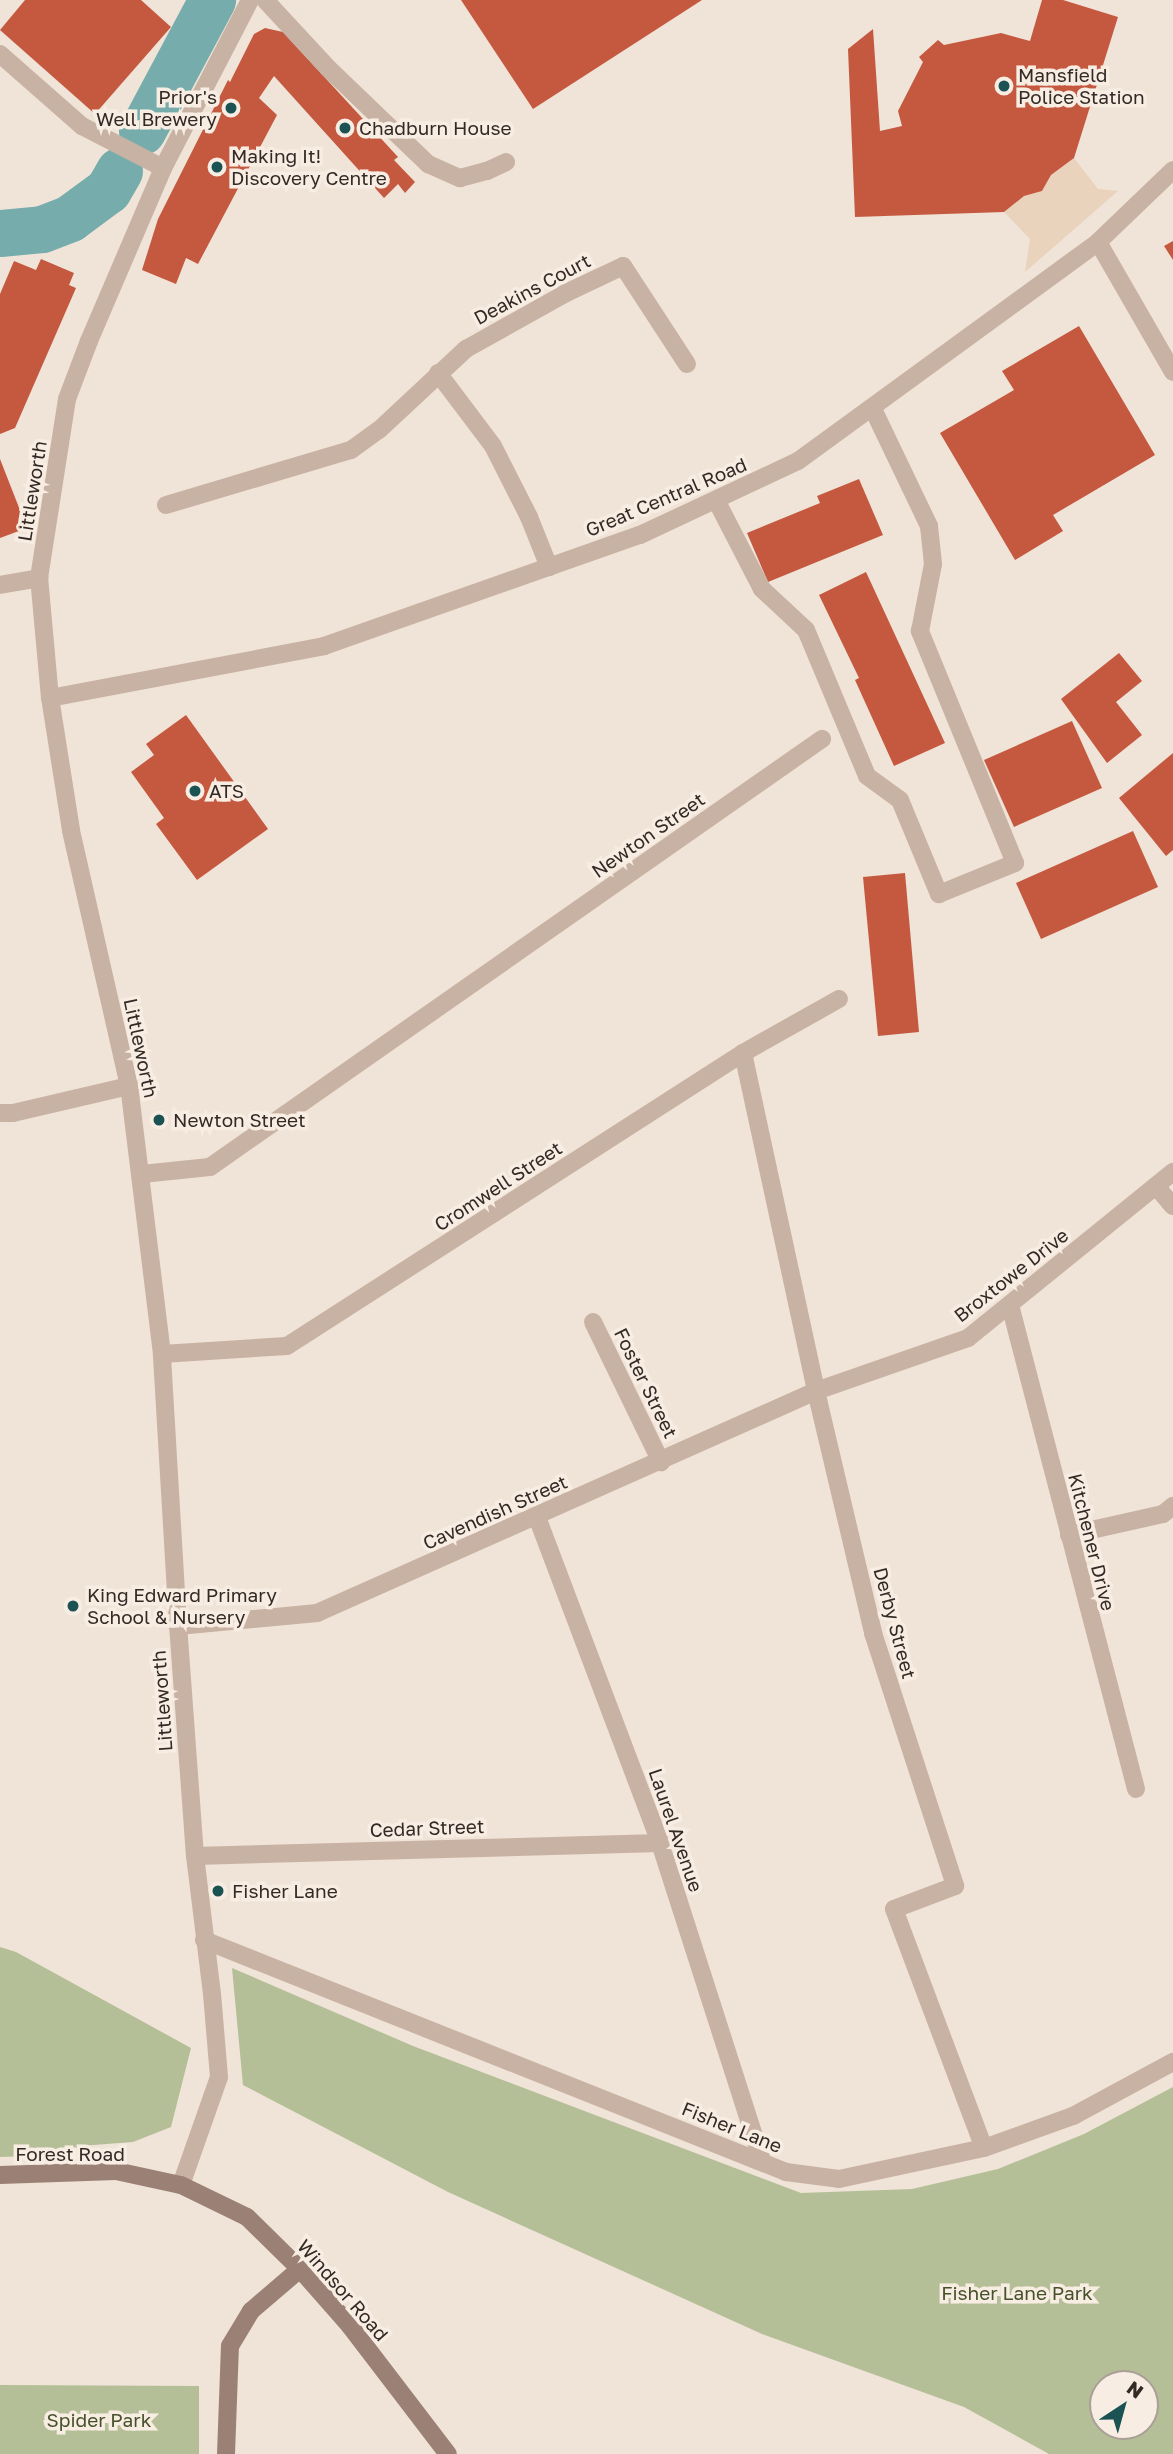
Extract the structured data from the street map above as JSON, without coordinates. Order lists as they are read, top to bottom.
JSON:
{
  "streets": {
    "main road": ["Forest Road", "Windsor Road"],
    "street": [
      "Deakins Court",
      "Littleworth",
      "Great Central Road",
      "Newton Street",
      "Cromwell Street",
      "Broxtowe Drive",
      "Foster Street",
      "Cavendish Street",
      "Kitchener Drive",
      "Derby Street",
      "Cedar Street",
      "Laurel Avenue",
      "Fisher Lane"
    ]
  },
  "crossings": [
    ["Littleworth", "Great Central Road"],
    ["Littleworth", "Newton Street"],
    ["Littleworth", "Cromwell Street"],
    ["Littleworth", "Cavendish Street"],
    ["Littleworth", "Cedar Street"],
    ["Littleworth", "Fisher Lane"],
    ["Littleworth", "Forest Road"],
    ["Littleworth", "Windsor Road"],
    ["Cromwell Street", "Derby Street"],
    ["Broxtowe Drive", "Cavendish Street"],
    ["Broxtowe Drive", "Kitchener Drive"],
    ["Broxtowe Drive", "Derby Street"],
    ["Foster Street", "Cavendish Street"],
    ["Cavendish Street", "Derby Street"],
    ["Cavendish Street", "Laurel Avenue"],
    ["Derby Street", "Fisher Lane"],
    ["Cedar Street", "Laurel Avenue"],
    ["Laurel Avenue", "Fisher Lane"],
    ["Forest Road", "Windsor Road"]
  ],
  "parks": ["Fisher Lane Park", "Spider Park"],
  "places": [
    "Mansfield Police Station",
    "Prior's Well Brewery",
    "Chadburn House",
    "Making It! Discovery Centre",
    "ATS",
    "Newton Street",
    "King Edward Primary School & Nursery",
    "Fisher Lane"
  ],
  "north": "top right"
}
